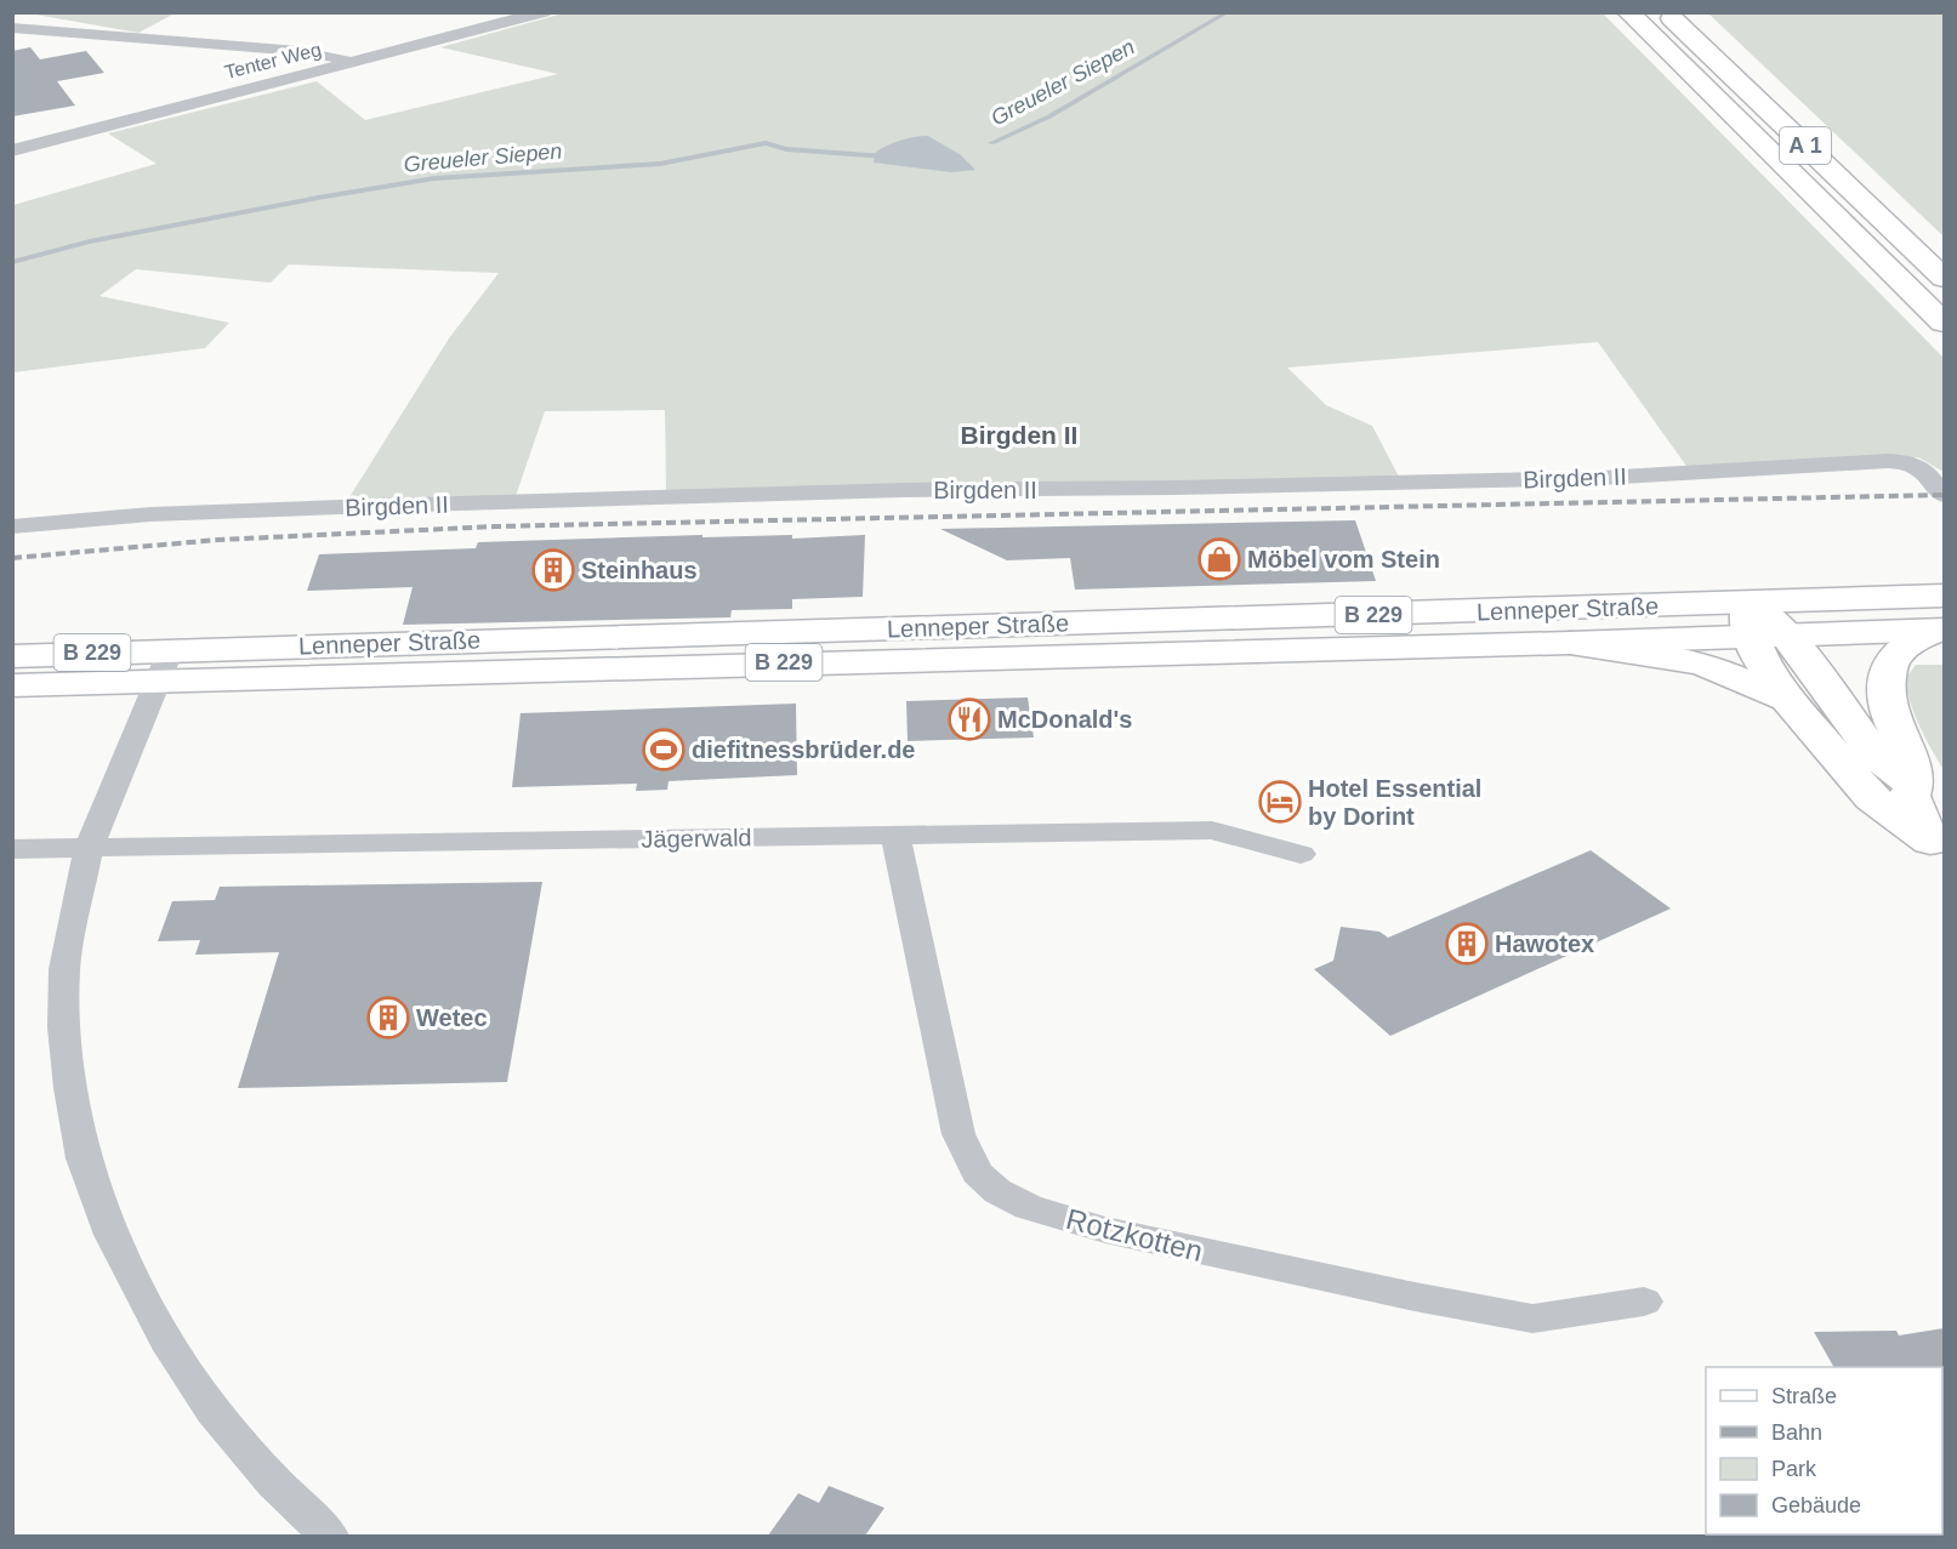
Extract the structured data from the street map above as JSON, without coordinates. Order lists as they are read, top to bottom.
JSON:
{
  "streets": {
    "main road": ["A 1", "Lenneper Straße", "B 229"],
    "street": [
      "Tenter Weg",
      "Birgden II",
      "Jägerwald",
      "Rotzkotten"
    ]
  },
  "crossings": [
    ["Jägerwald", "Rotzkotten"]
  ],
  "districts": ["Birgden II"],
  "water": ["Greueler Siepen"],
  "places": {
    "shop": ["Möbel vom Stein"],
    "building": ["Steinhaus", "Hawotex", "Wetec"],
    "restaurant": ["McDonald's"],
    "sports": ["diefitnessbrüder.de"],
    "hotel": ["Hotel Essential by Dorint"]
  },
  "legend": [
    "Straße",
    "Bahn",
    "Park",
    "Gebäude"
  ]
}
